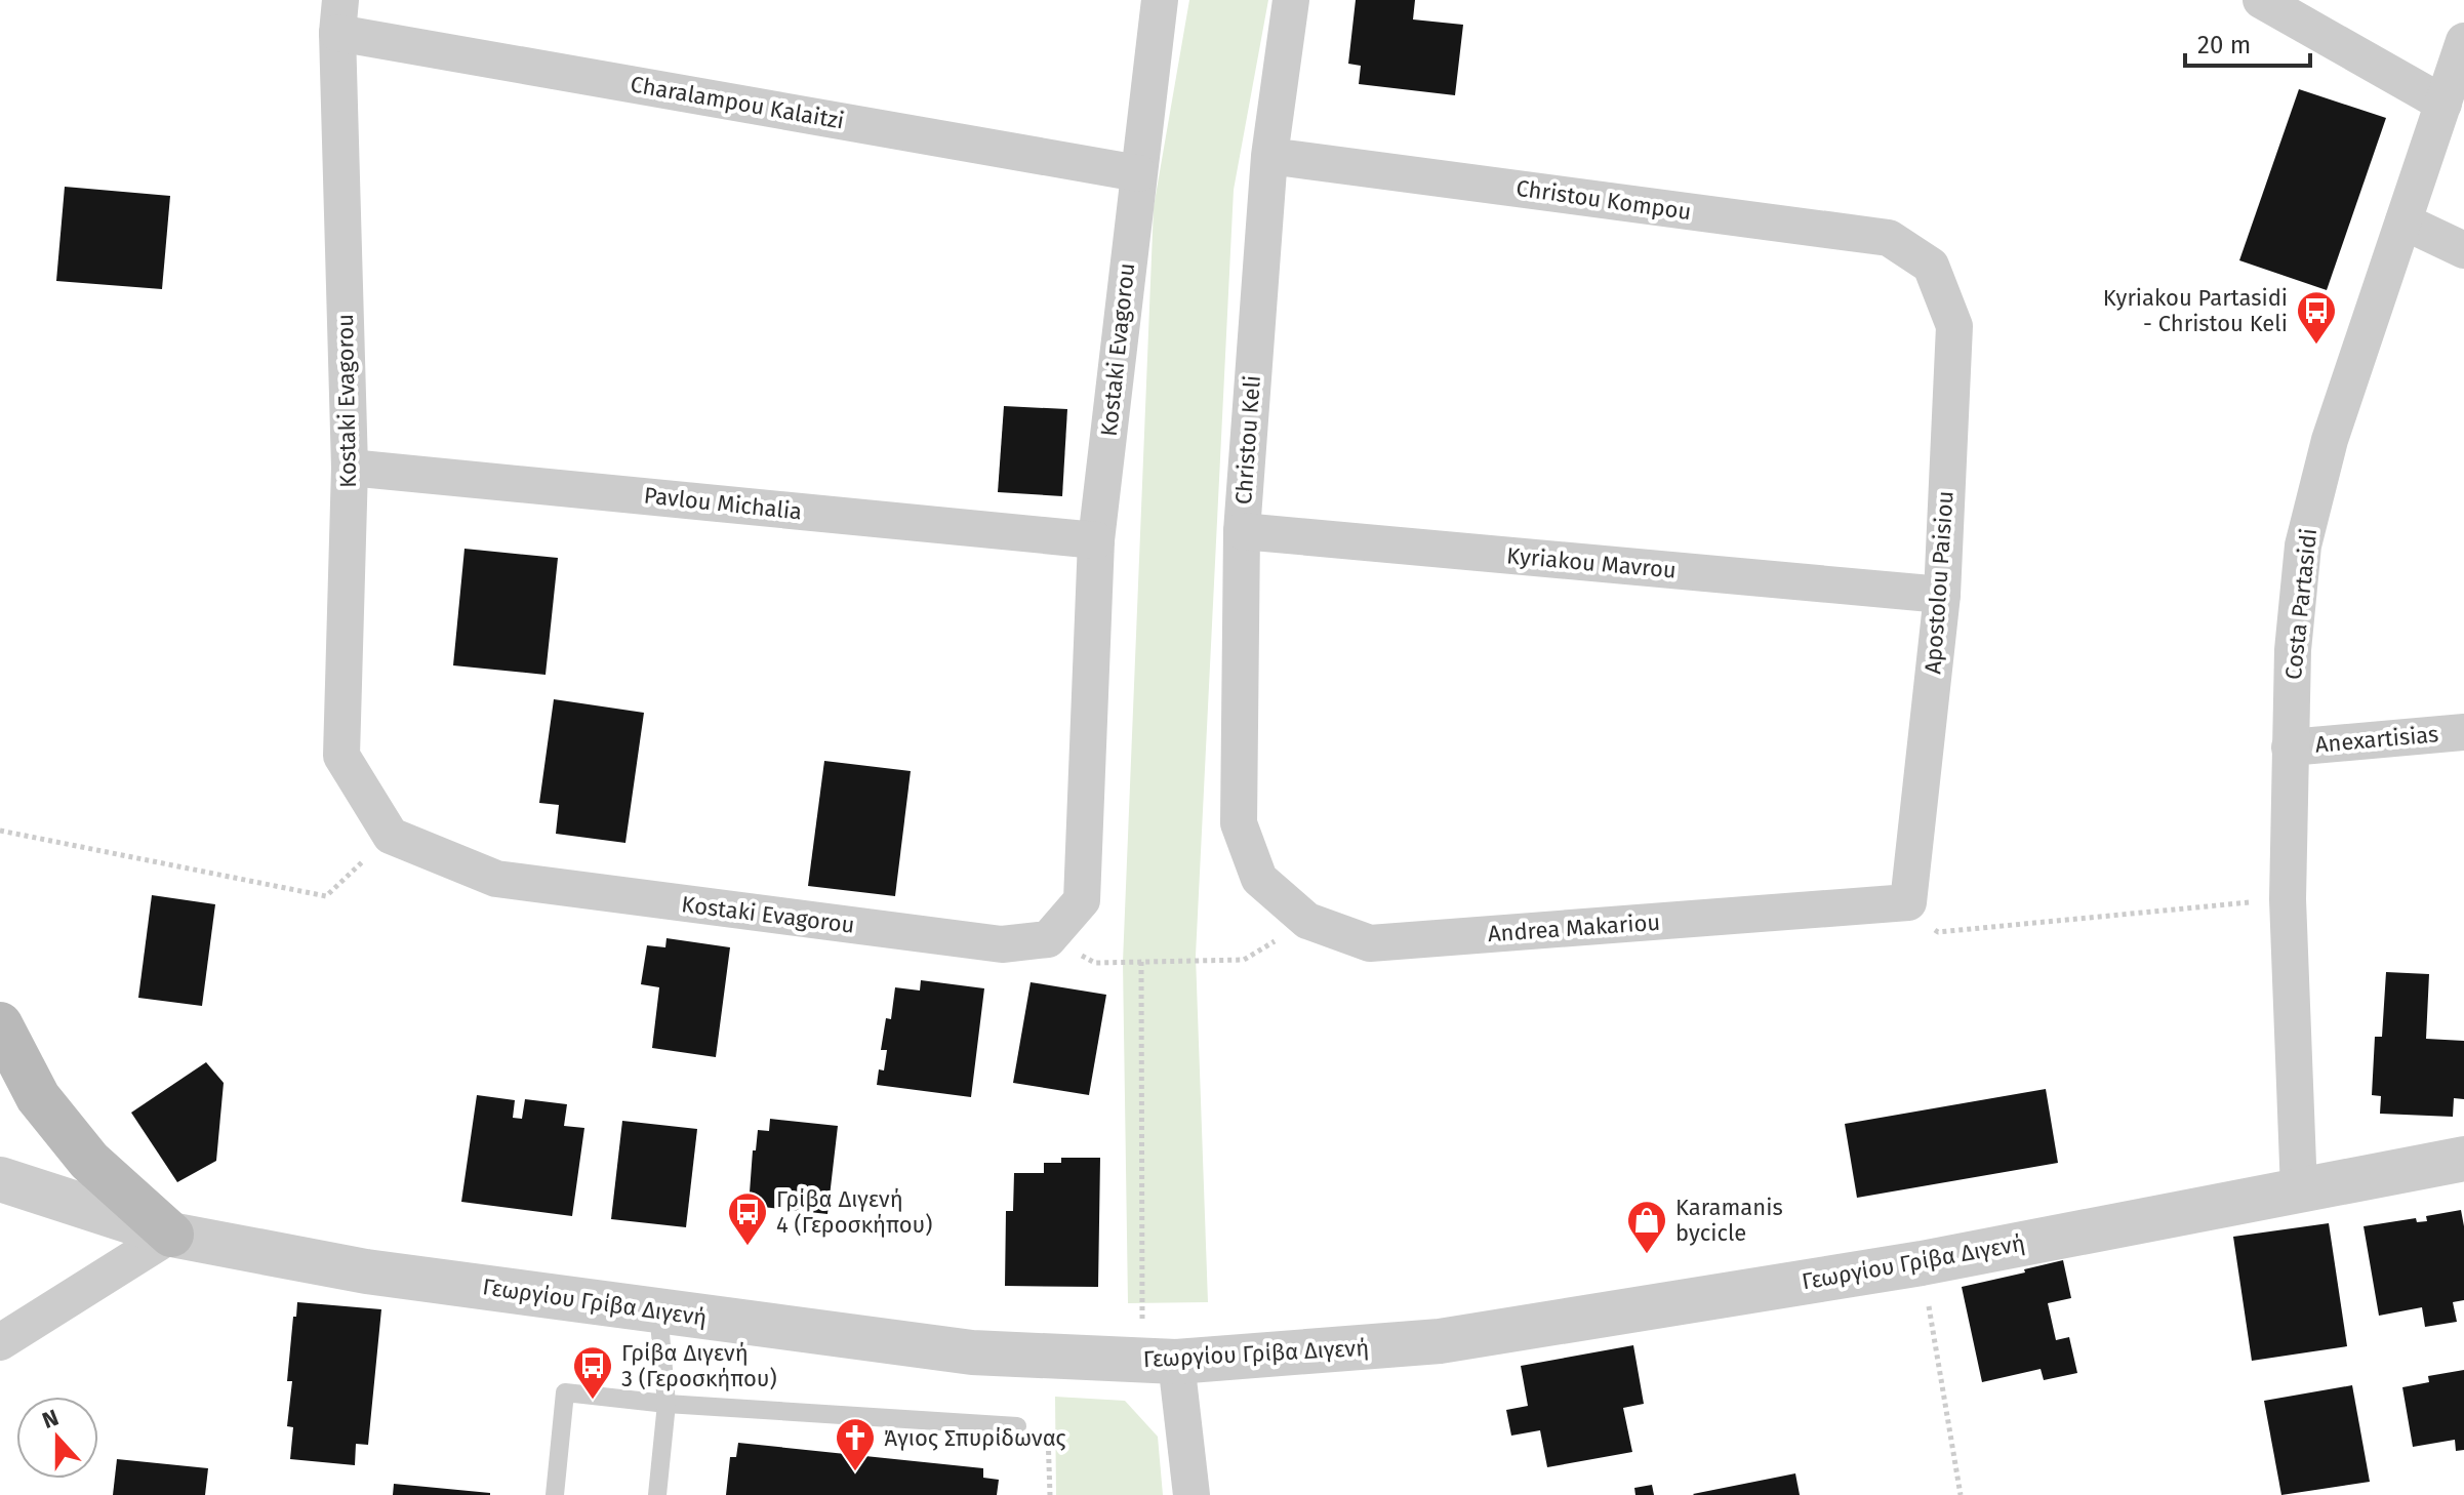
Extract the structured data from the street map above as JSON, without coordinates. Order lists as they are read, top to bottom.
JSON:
{
  "streets": {
    "street": [
      "Charalampou Kalaitzi",
      "Christou Kompou",
      "Kostaki Evagorou",
      "Christou Keli",
      "Pavlou Michalia",
      "Kyriakou Mavrou",
      "Apostolou Paisiou",
      "Costa Partasidi",
      "Anexartisias",
      "Andrea Makariou",
      "Γεωργίου Γρίβα Διγενή"
    ]
  },
  "crossings": [
    ["Charalampou Kalaitzi", "Kostaki Evagorou"],
    ["Christou Kompou", "Christou Keli"],
    ["Christou Kompou", "Apostolou Paisiou"],
    ["Kostaki Evagorou", "Pavlou Michalia"],
    ["Christou Keli", "Kyriakou Mavrou"],
    ["Christou Keli", "Andrea Makariou"],
    ["Kyriakou Mavrou", "Apostolou Paisiou"],
    ["Apostolou Paisiou", "Andrea Makariou"],
    ["Costa Partasidi", "Anexartisias"],
    ["Costa Partasidi", "Γεωργίου Γρίβα Διγενή"]
  ],
  "places": {
    "bus stop": ["Kyriakou Partasidi - Christou Keli", "Γρίβα Διγενή 4 (Γεροσκήπου)", "Γρίβα Διγενή 3 (Γεροσκήπου)"],
    "shop": ["Karamanis bycicle"],
    "church": ["Άγιος Σπυρίδωνας"]
  },
  "scale_bar": "20 m",
  "north": "top"
}
